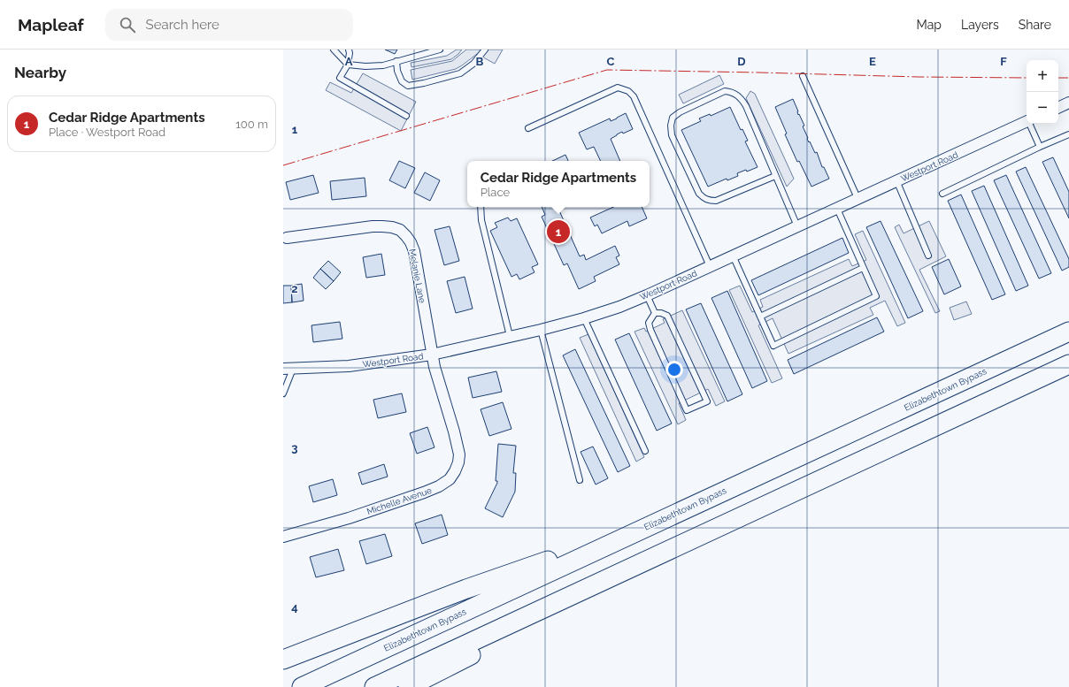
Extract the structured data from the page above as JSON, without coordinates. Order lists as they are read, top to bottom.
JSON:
{
  "streets": {
    "highway": ["Elizabethtown Bypass"],
    "street": ["Westport Road", "Melanie Lane", "Michelle Avenue"]
  },
  "crossings": [
    ["Westport Road", "Melanie Lane"],
    ["Westport Road", "Michelle Avenue"],
    ["Melanie Lane", "Michelle Avenue"]
  ],
  "page": {
    "header": "Mapleaf",
    "search": "Search here",
    "nav": ["Map", "Layers", "Share"],
    "heading": "Nearby",
    "map_buttons": ["+", "−"],
    "list": [
      {
        "mark": "1",
        "name": "Cedar Ridge Apartments",
        "note": "Place · Westport Road",
        "value": "100 m"
      }
    ],
    "popup": ["Cedar Ridge Apartments", "Place"],
    "pins": "1"
  },
  "grid": {
    "columns": [
      "A",
      "B",
      "C",
      "D",
      "E",
      "F"
    ],
    "rows": [
      "1",
      "2",
      "3",
      "4"
    ]
  }
}
